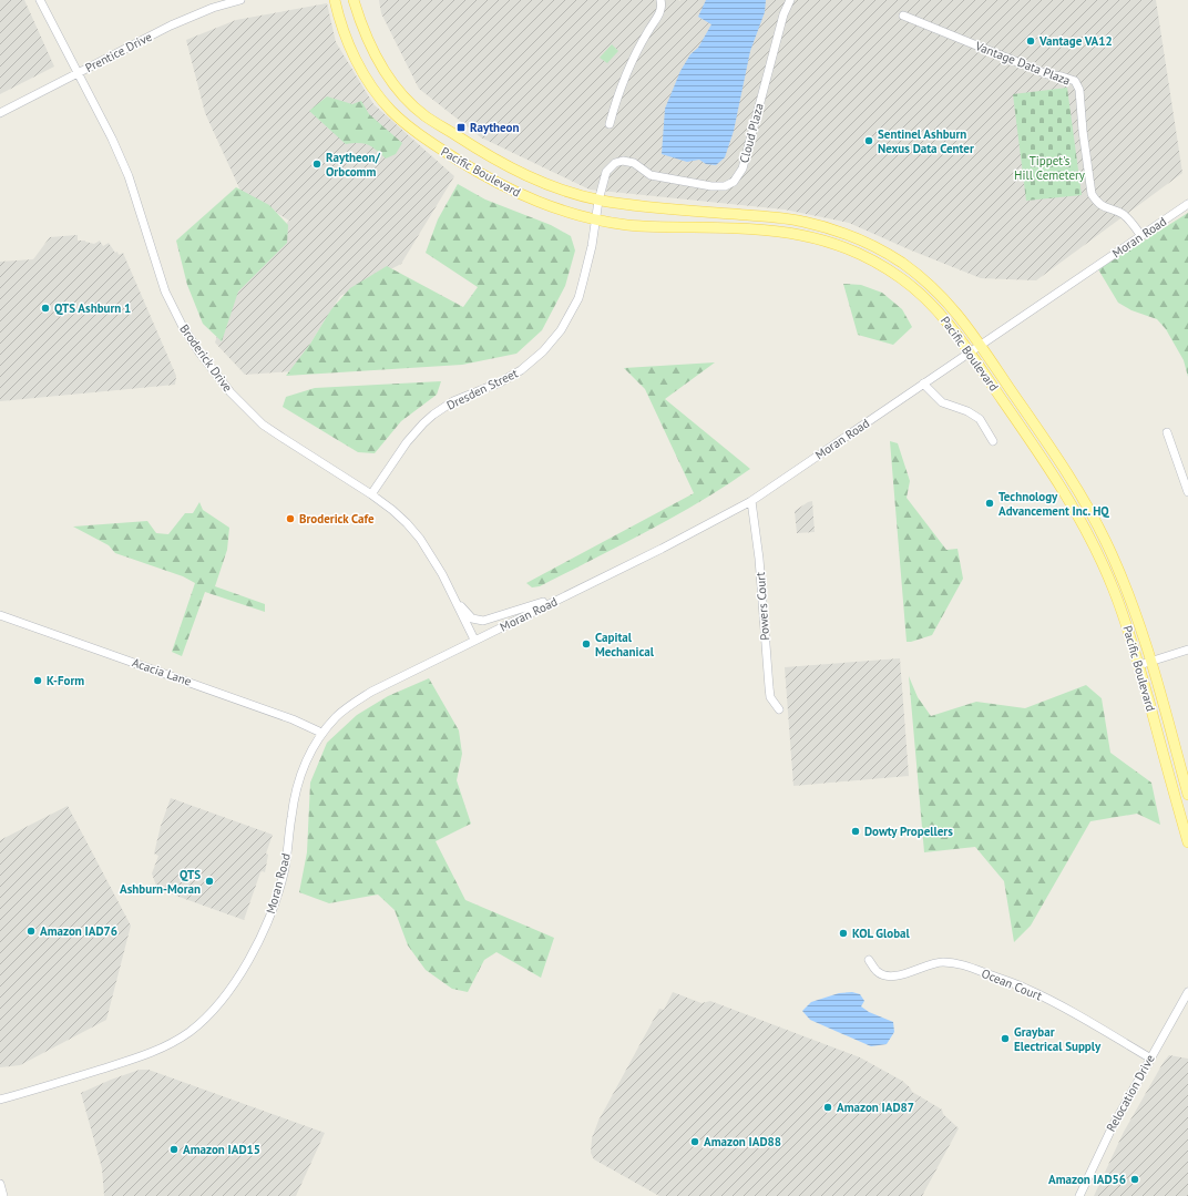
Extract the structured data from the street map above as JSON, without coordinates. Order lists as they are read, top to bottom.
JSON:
{
  "streets": {
    "main road": ["Pacific Boulevard"],
    "street": [
      "Prentice Drive",
      "Vantage Data Plaza",
      "Cloud Plaza",
      "Moran Road",
      "Broderick Drive",
      "Dresden Street",
      "Powers Court",
      "Acacia Lane",
      "Ocean Court",
      "Relocation Drive"
    ]
  },
  "crossings": [
    ["Prentice Drive", "Broderick Drive"],
    ["Vantage Data Plaza", "Moran Road"],
    ["Cloud Plaza", "Pacific Boulevard"],
    ["Cloud Plaza", "Dresden Street"],
    ["Pacific Boulevard", "Moran Road"],
    ["Pacific Boulevard", "Dresden Street"],
    ["Moran Road", "Broderick Drive"],
    ["Moran Road", "Powers Court"],
    ["Moran Road", "Acacia Lane"],
    ["Broderick Drive", "Dresden Street"],
    ["Ocean Court", "Relocation Drive"]
  ],
  "parks": ["Tippet's Hill Cemetery"],
  "places": {
    "other": [
      "Vantage VA12",
      "Sentinel Ashburn Nexus Data Center",
      "Raytheon/ Orbcomm",
      "QTS Ashburn 1",
      "Technology Advancement Inc. HQ",
      "Broderick Cafe",
      "Capital Mechanical",
      "K-Form",
      "Dowty Propellers",
      "QTS Ashburn-Moran",
      "Amazon IAD76",
      "KOL Global",
      "Graybar Electrical Supply",
      "Amazon IAD87",
      "Amazon IAD88",
      "Amazon IAD15",
      "Amazon IAD56"
    ],
    "transit": ["Raytheon"]
  }
}
